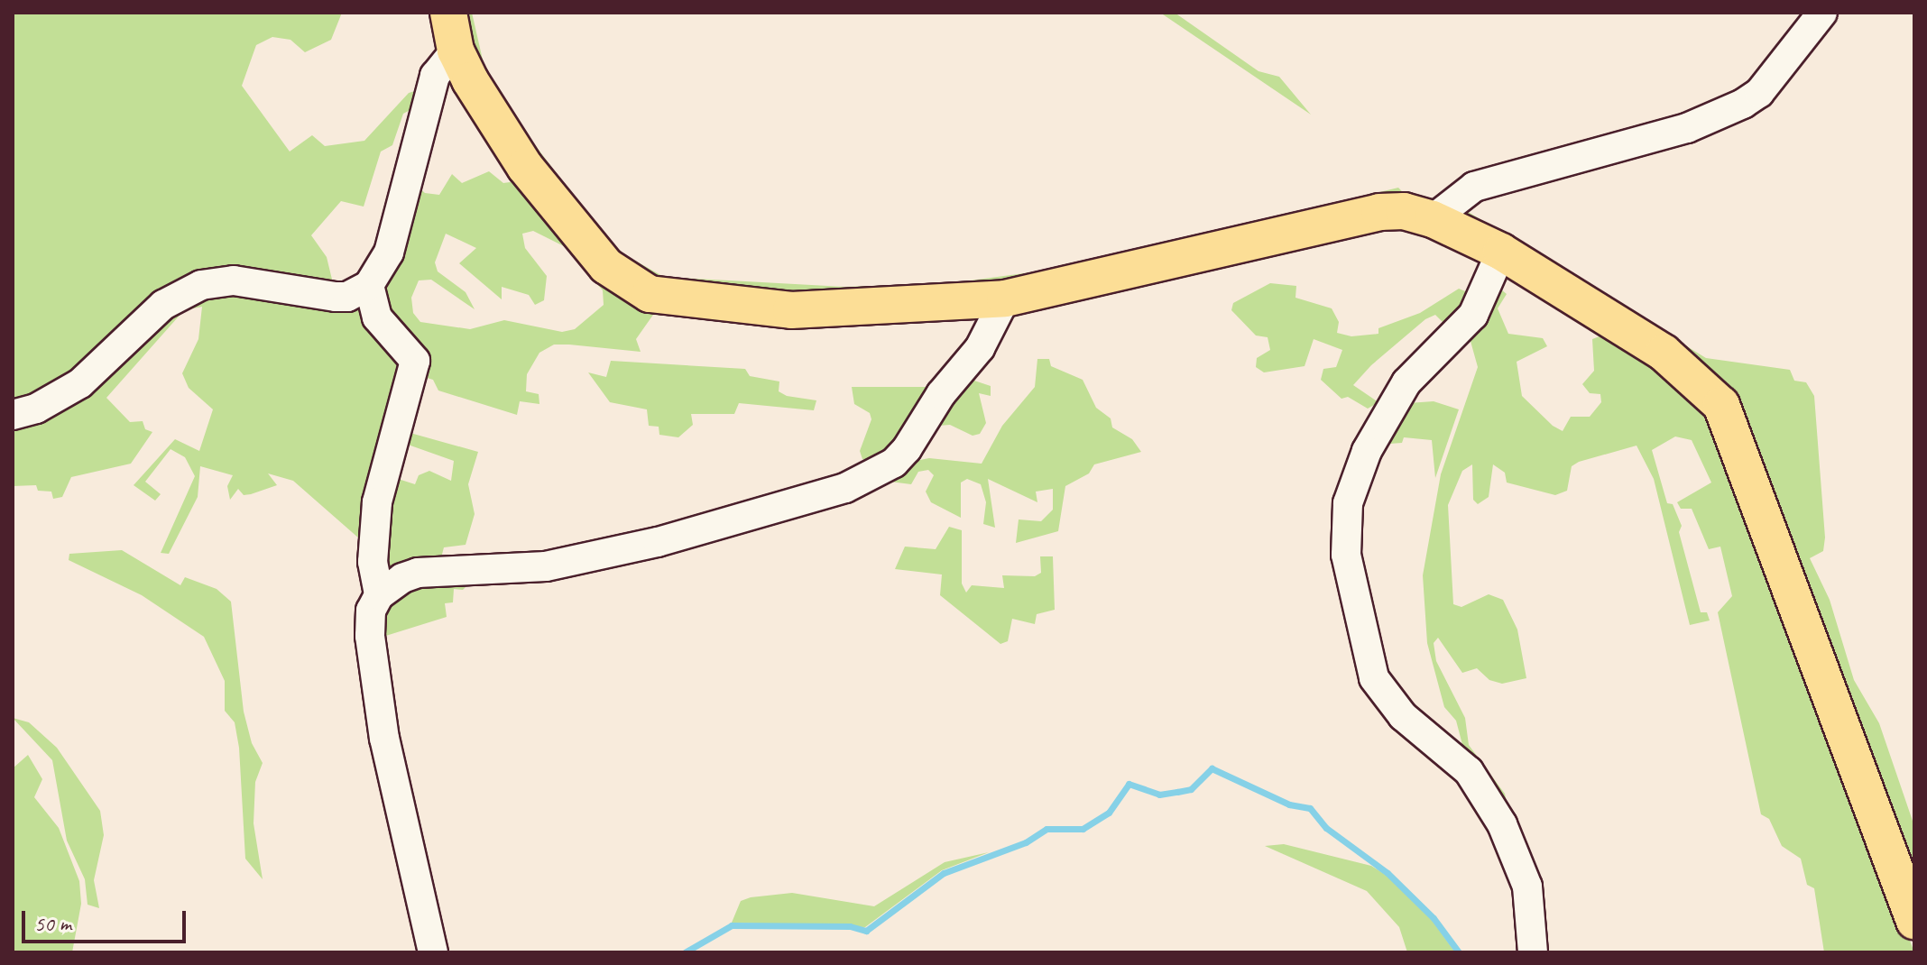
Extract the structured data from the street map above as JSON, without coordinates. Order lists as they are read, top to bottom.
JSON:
{
  "scale_bar": "50 m"
}
